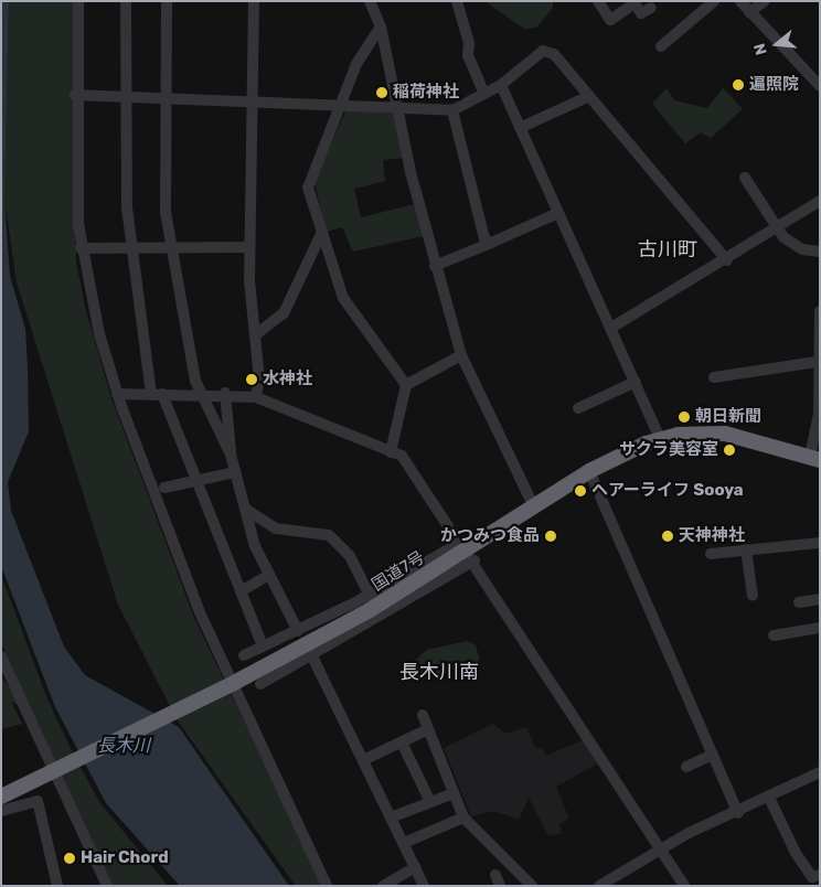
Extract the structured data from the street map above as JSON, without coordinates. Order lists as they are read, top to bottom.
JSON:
{
  "streets": {
    "highway": ["国道7号"]
  },
  "districts": ["古川町", "長木川南"],
  "water": ["長木川"],
  "places": [
    "遍照院",
    "稲荷神社",
    "水神社",
    "朝日新聞",
    "サクラ美容室",
    "ヘアーライフ Sooya",
    "かつみつ食品",
    "天神神社",
    "Hair Chord"
  ],
  "north": "left"
}
